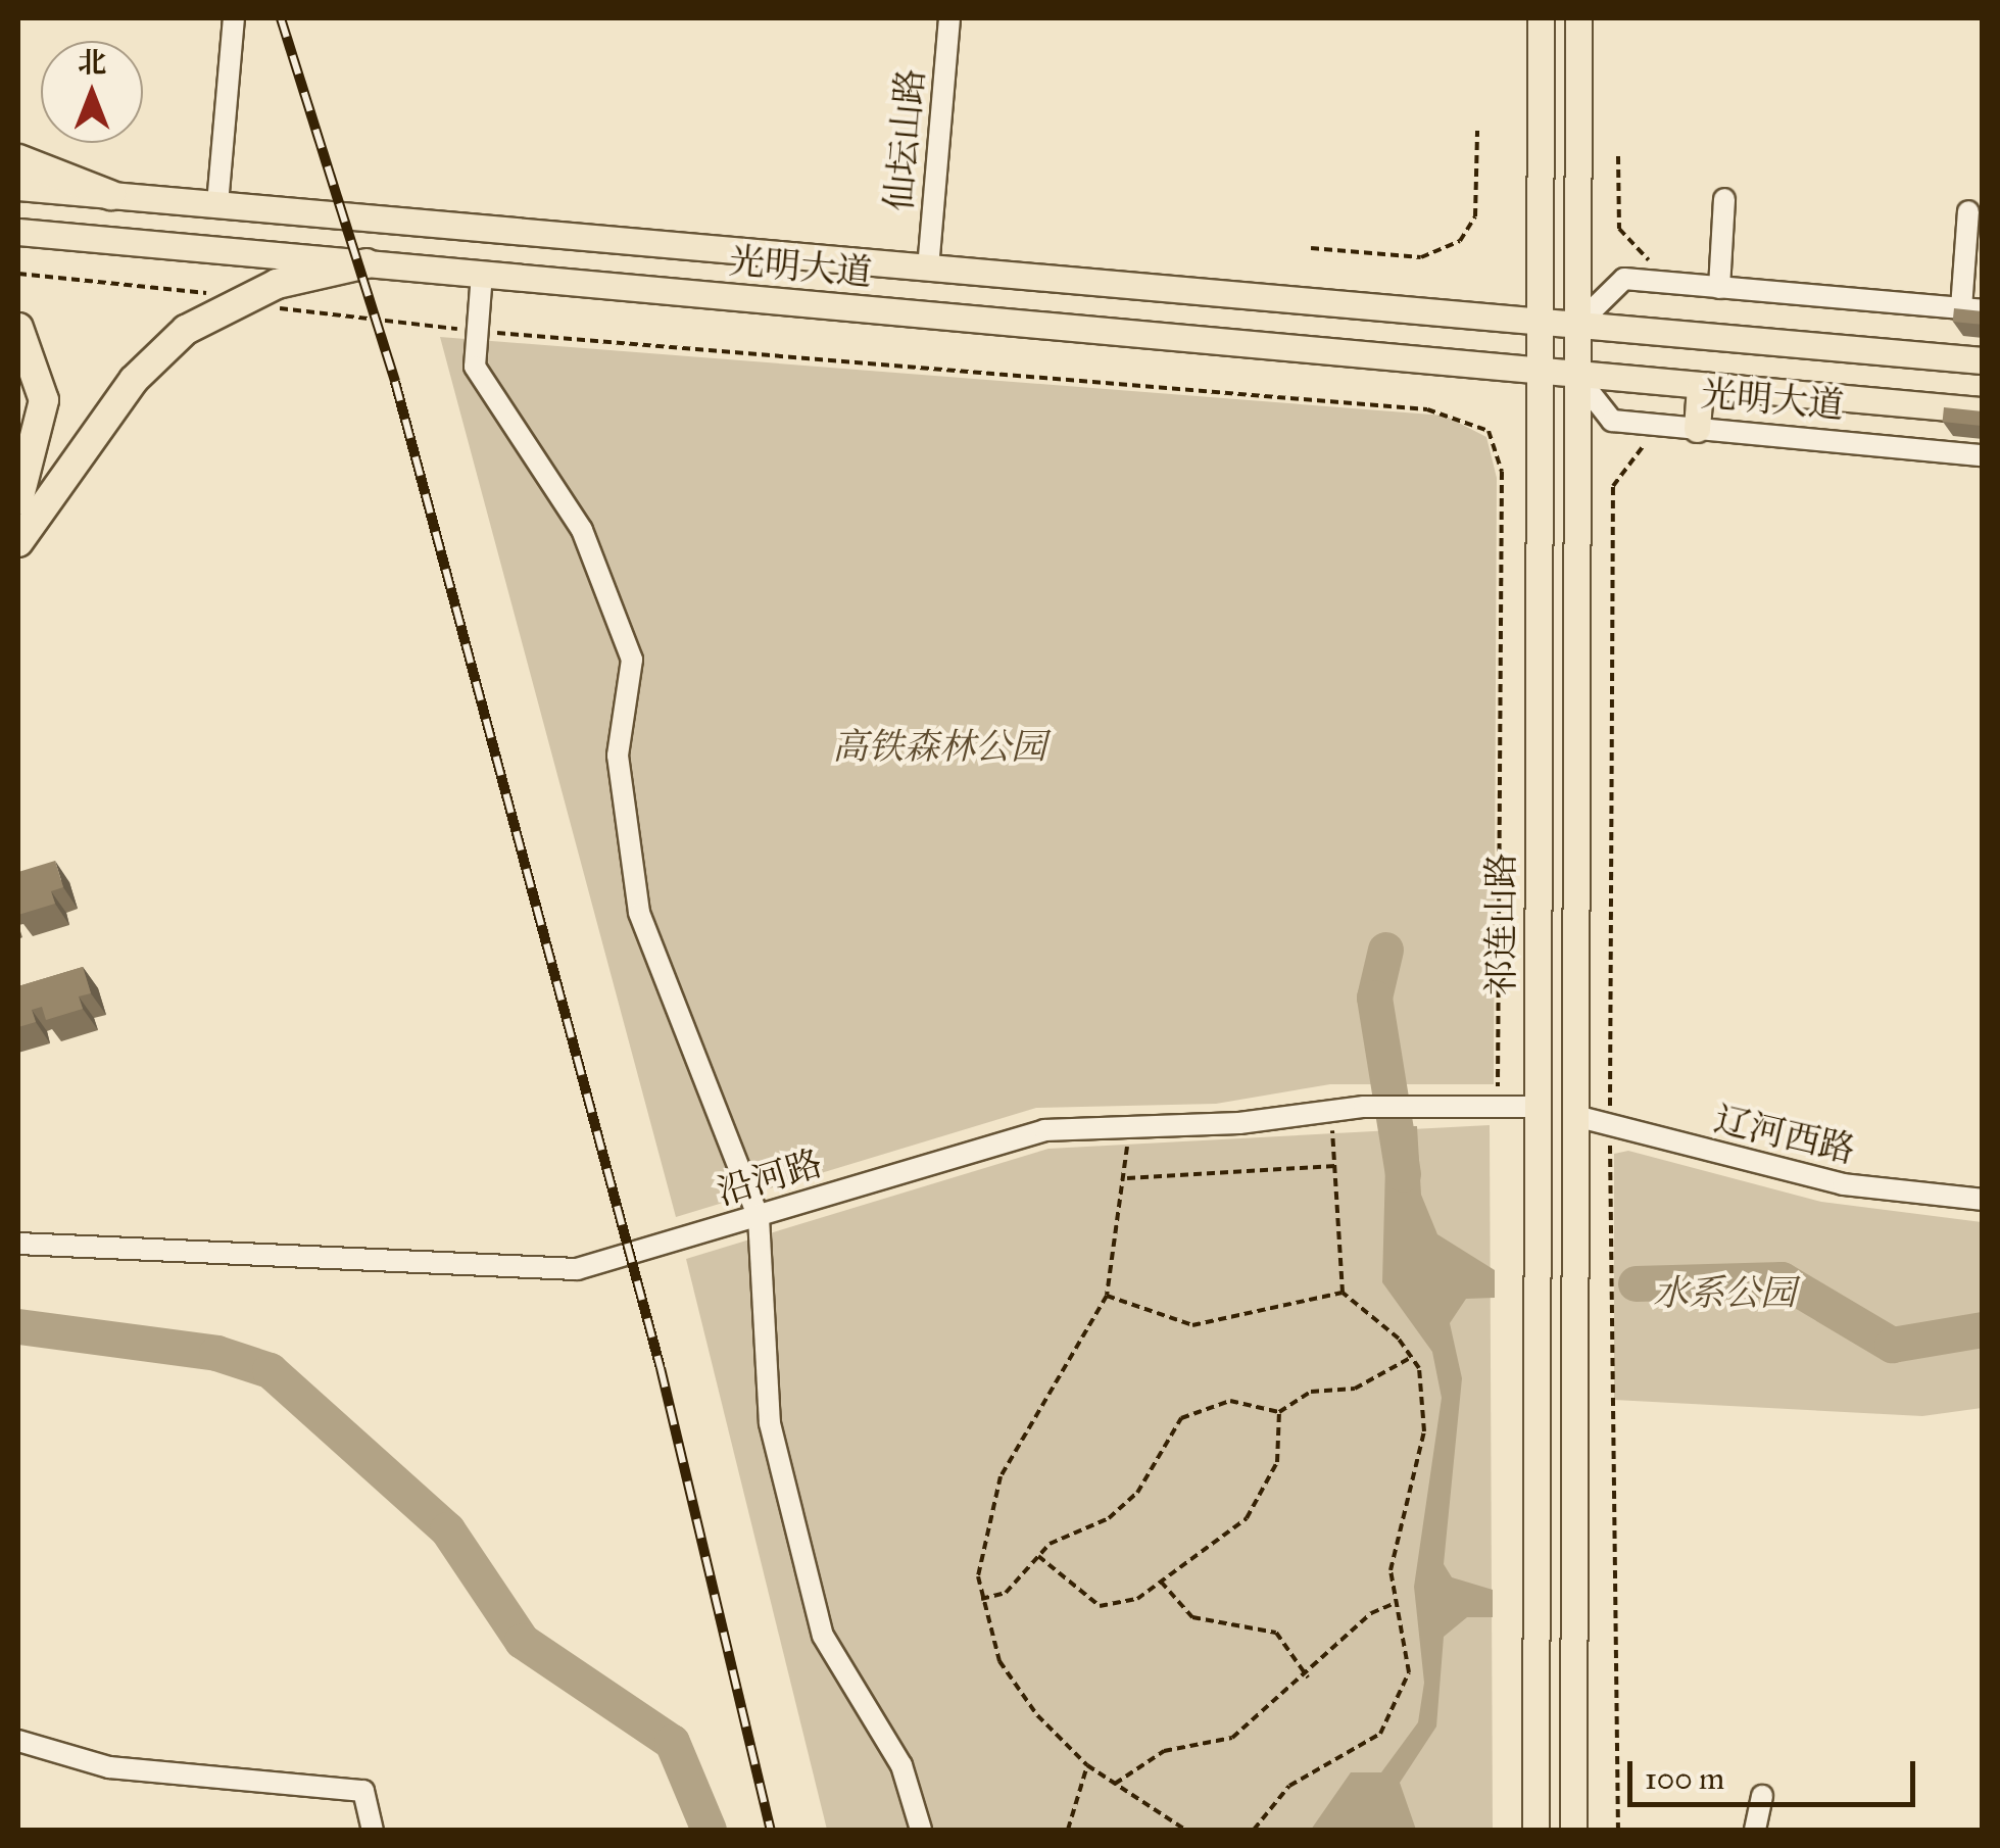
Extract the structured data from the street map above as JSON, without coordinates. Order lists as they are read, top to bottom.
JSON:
{
  "streets": {
    "main road": ["光明大道", "祁连山路"],
    "street": ["仙坛山路", "辽河西路", "沿河路"]
  },
  "crossings": [
    ["仙坛山路", "光明大道"],
    ["光明大道", "祁连山路"],
    ["祁连山路", "辽河西路"],
    ["祁连山路", "沿河路"]
  ],
  "parks": ["高铁森林公园", "水系公园"],
  "scale_bar": "100 m",
  "north": "top"
}
